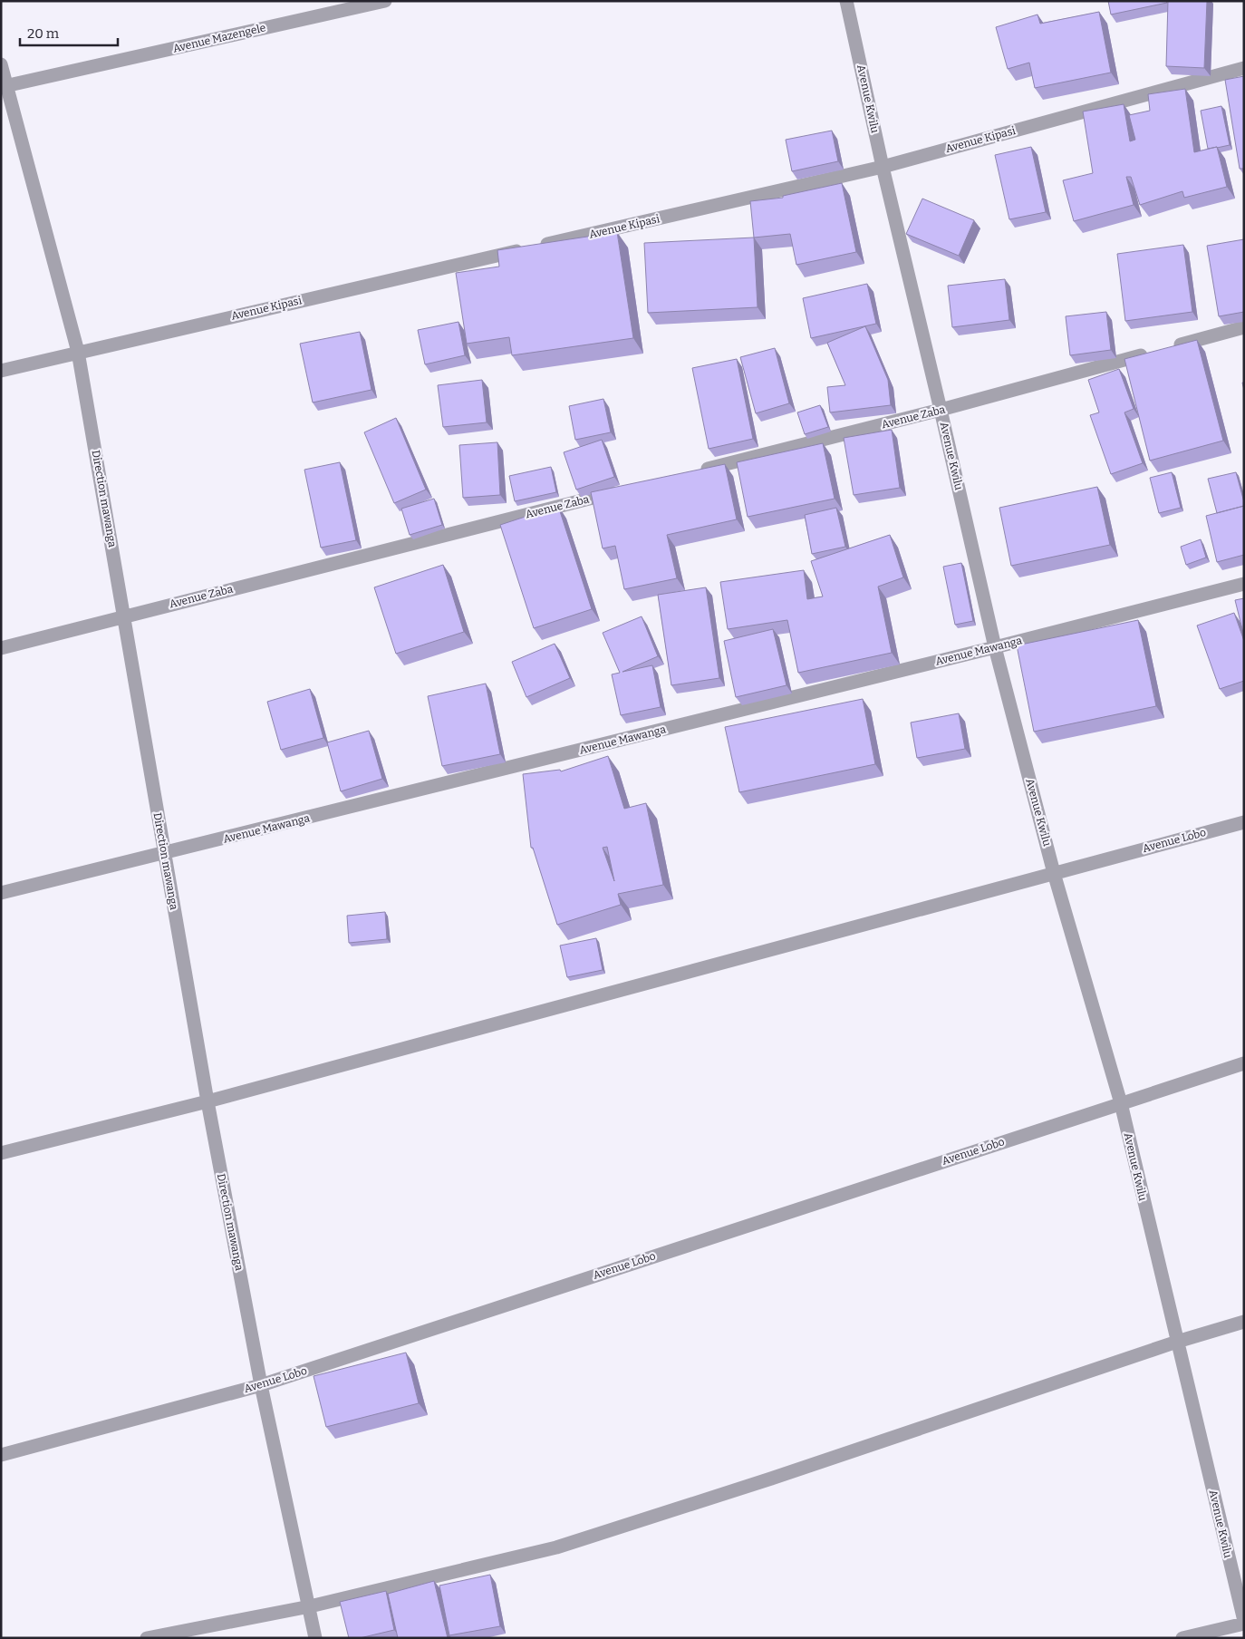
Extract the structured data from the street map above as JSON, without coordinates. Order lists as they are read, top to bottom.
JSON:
{
  "streets": {
    "street": [
      "Avenue Mazengele",
      "Avenue Kwilu",
      "Avenue Kipasi",
      "Avenue Zaba",
      "Direction mawanga",
      "Avenue Mawanga",
      "Avenue Lobo"
    ]
  },
  "crossings": [
    ["Avenue Mazengele", "Direction mawanga"],
    ["Avenue Kwilu", "Avenue Kipasi"],
    ["Avenue Kwilu", "Avenue Zaba"],
    ["Avenue Kwilu", "Avenue Mawanga"],
    ["Avenue Kwilu", "Avenue Lobo"],
    ["Avenue Kipasi", "Direction mawanga"],
    ["Avenue Zaba", "Direction mawanga"],
    ["Direction mawanga", "Avenue Mawanga"],
    ["Direction mawanga", "Avenue Lobo"]
  ],
  "scale_bar": "20 m"
}
